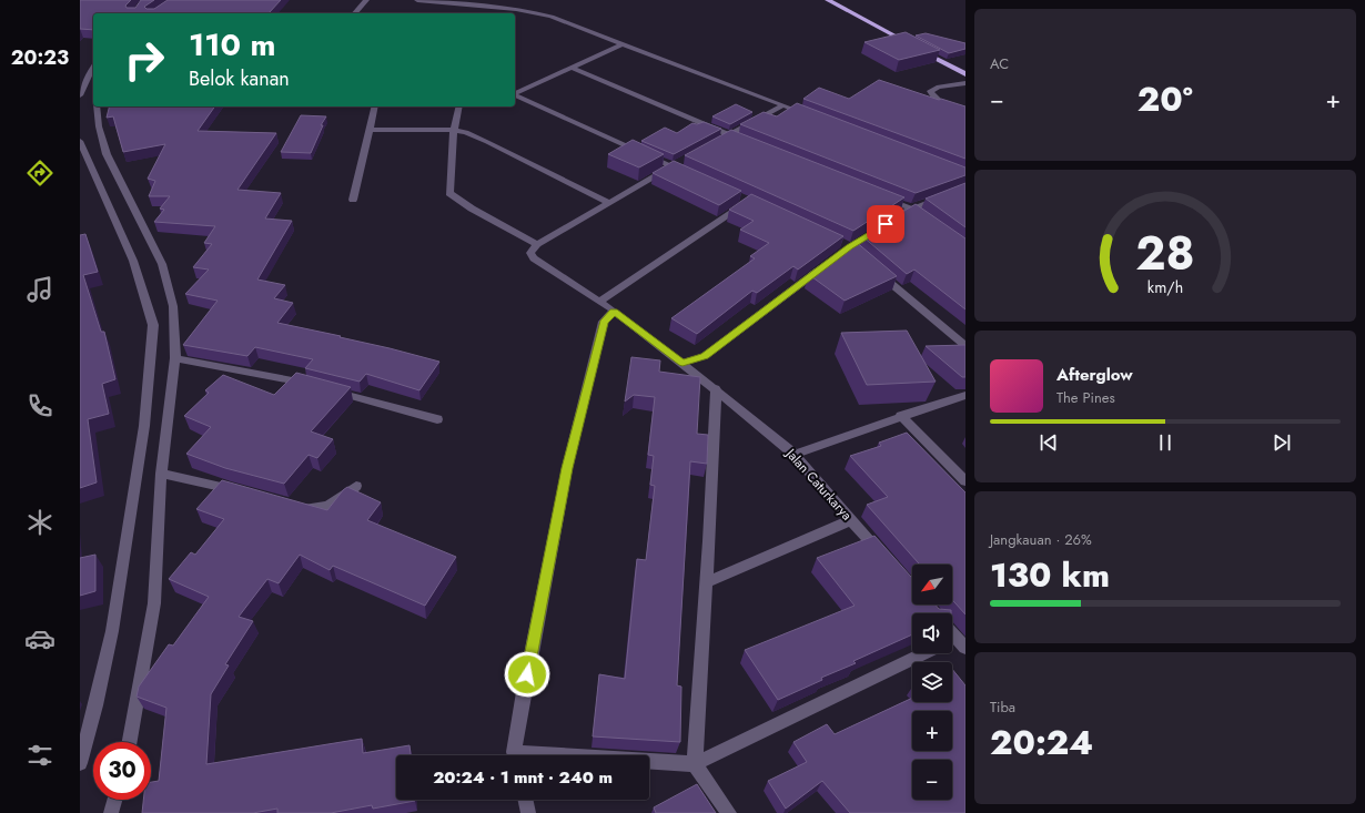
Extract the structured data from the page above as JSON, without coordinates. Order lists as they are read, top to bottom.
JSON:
{
  "streets": {
    "street": ["Jalan Caturkarya"]
  },
  "north": "bottom left",
  "page": {
    "tabs": "20:23",
    "tile": [
      "AC",
      ["Jangkauan · 26%", "130 km"],
      ["Tiba", "20:24"]
    ],
    "turn": ["110 m", "Belok kanan"],
    "heat": ["−", "20°", "+"],
    "song": ["Afterglow", "The Pines"],
    "map_buttons": ["+", "−"],
    "limit": "30",
    "trip": "20:24 · 1 mnt · 240 m",
    "gauge": ["28", "km/h"]
  }
}
